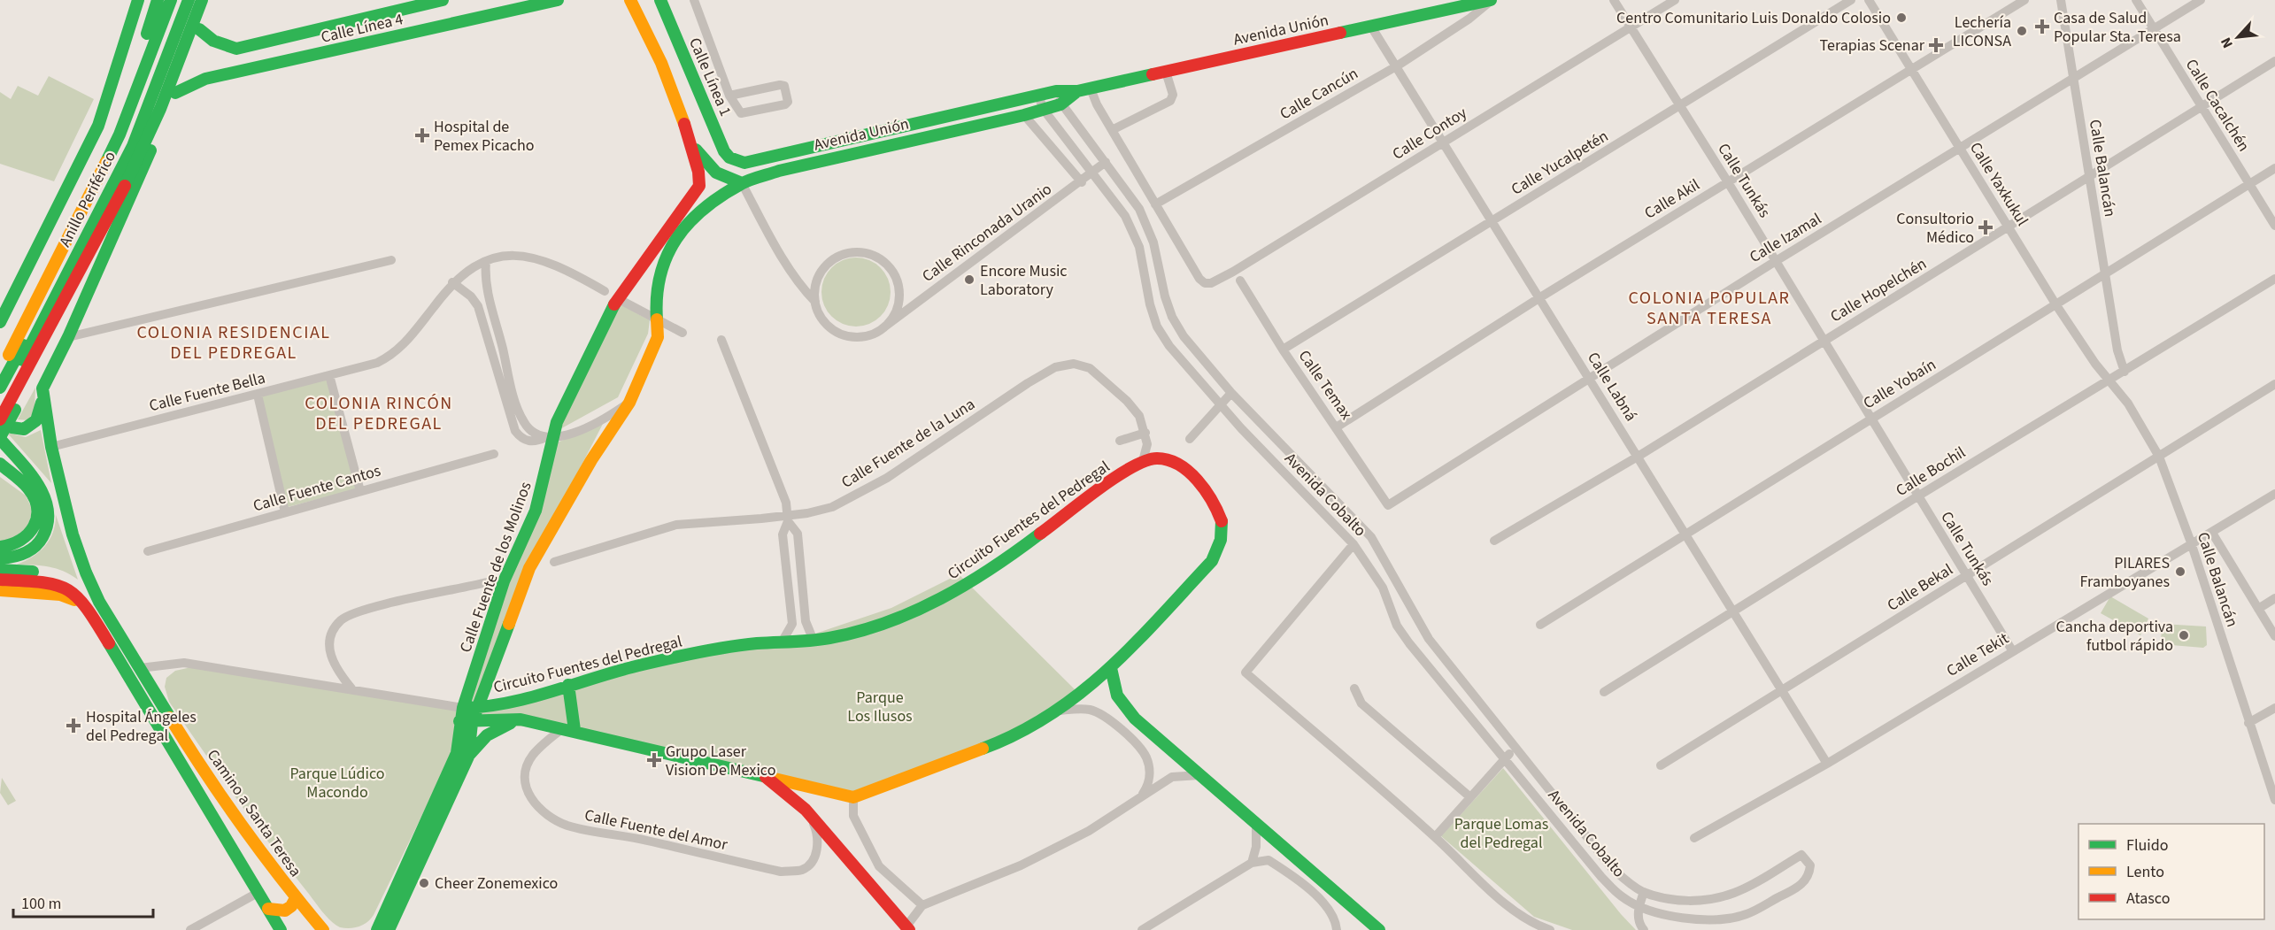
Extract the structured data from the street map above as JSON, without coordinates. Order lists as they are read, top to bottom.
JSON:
{
  "streets": {
    "main road": [
      "Calle Línea 4",
      "Avenida Unión",
      "Calle Línea 1",
      "Anillo Periférico",
      "Circuito Fuentes del Pedregal",
      "Calle Fuente de los Molinos",
      "Camino a Santa Teresa"
    ],
    "street": [
      "Calle Cancún",
      "Calle Cacalchén",
      "Calle Contoy",
      "Calle Yucalpetén",
      "Calle Balancán",
      "Calle Tunkás",
      "Calle Yaxkukul",
      "Calle Akil",
      "Calle Rinconada Uranio",
      "Calle Izamal",
      "Calle Hopelchén",
      "Calle Yobaín",
      "Calle Temax",
      "Calle Labná",
      "Calle Fuente Bella",
      "Calle Fuente de la Luna",
      "Calle Bochil",
      "Calle Fuente Cantos",
      "Avenida Cobalto",
      "Calle Bekal",
      "Calle Tekit",
      "Calle Fuente del Amor"
    ]
  },
  "crossings": [
    ["Avenida Unión", "Calle Línea 1"],
    ["Avenida Unión", "Calle Cancún"],
    ["Avenida Unión", "Calle Labná"],
    ["Avenida Unión", "Avenida Cobalto"],
    ["Avenida Unión", "Calle Fuente de los Molinos"],
    ["Calle Cancún", "Calle Contoy"],
    ["Calle Cancún", "Calle Labná"],
    ["Calle Cacalchén", "Calle Izamal"],
    ["Calle Cacalchén", "Calle Hopelchén"],
    ["Calle Cacalchén", "Calle Yobaín"],
    ["Calle Contoy", "Calle Tunkás"],
    ["Calle Contoy", "Calle Labná"],
    ["Calle Yucalpetén", "Calle Tunkás"],
    ["Calle Yucalpetén", "Calle Temax"],
    ["Calle Yucalpetén", "Calle Labná"],
    ["Calle Balancán", "Calle Yaxkukul"],
    ["Calle Balancán", "Calle Izamal"],
    ["Calle Balancán", "Calle Hopelchén"],
    ["Calle Balancán", "Calle Yobaín"],
    ["Calle Balancán", "Calle Bochil"],
    ["Calle Balancán", "Calle Bekal"],
    ["Calle Balancán", "Calle Tekit"],
    ["Calle Tunkás", "Calle Akil"],
    ["Calle Tunkás", "Calle Izamal"],
    ["Calle Tunkás", "Calle Hopelchén"],
    ["Calle Tunkás", "Calle Yobaín"],
    ["Calle Tunkás", "Calle Bochil"],
    ["Calle Tunkás", "Calle Bekal"],
    ["Calle Tunkás", "Calle Tekit"],
    ["Calle Yaxkukul", "Calle Akil"],
    ["Calle Yaxkukul", "Calle Izamal"],
    ["Calle Yaxkukul", "Calle Hopelchén"],
    ["Calle Yaxkukul", "Calle Yobaín"],
    ["Calle Yaxkukul", "Calle Bochil"],
    ["Calle Akil", "Calle Temax"],
    ["Calle Akil", "Calle Labná"],
    ["Calle Rinconada Uranio", "Avenida Cobalto"],
    ["Calle Izamal", "Calle Temax"],
    ["Calle Izamal", "Calle Labná"],
    ["Calle Hopelchén", "Calle Labná"],
    ["Calle Yobaín", "Calle Labná"],
    ["Calle Labná", "Calle Bochil"],
    ["Calle Labná", "Calle Bekal"],
    ["Calle Labná", "Calle Tekit"],
    ["Circuito Fuentes del Pedregal", "Calle Fuente de los Molinos"],
    ["Circuito Fuentes del Pedregal", "Camino a Santa Teresa"],
    ["Circuito Fuentes del Pedregal", "Calle Fuente del Amor"]
  ],
  "districts": ["COLONIA POPULAR SANTA TERESA", "COLONIA RESIDENCIAL DEL PEDREGAL", "COLONIA RINCÓN DEL PEDREGAL"],
  "parks": ["Parque Los Ilusos", "Parque Lúdico Macondo", "Parque Lomas del Pedregal"],
  "places": {
    "other": [
      "Centro Comunitario Luis Donaldo Colosio",
      "Lechería LICONSA",
      "Encore Music Laboratory",
      "PILARES Framboyanes",
      "Cancha deportiva futbol rápido",
      "Cheer Zonemexico"
    ],
    "health": [
      "Casa de Salud Popular Sta. Teresa",
      "Terapias Scenar",
      "Hospital de Pemex Picacho",
      "Consultorio Médico",
      "Hospital Ángeles del Pedregal",
      "Grupo Laser Vision De Mexico"
    ]
  },
  "legend": ["Fluido", "Lento", "Atasco"],
  "scale_bar": "100 m",
  "north": "bottom left"
}
